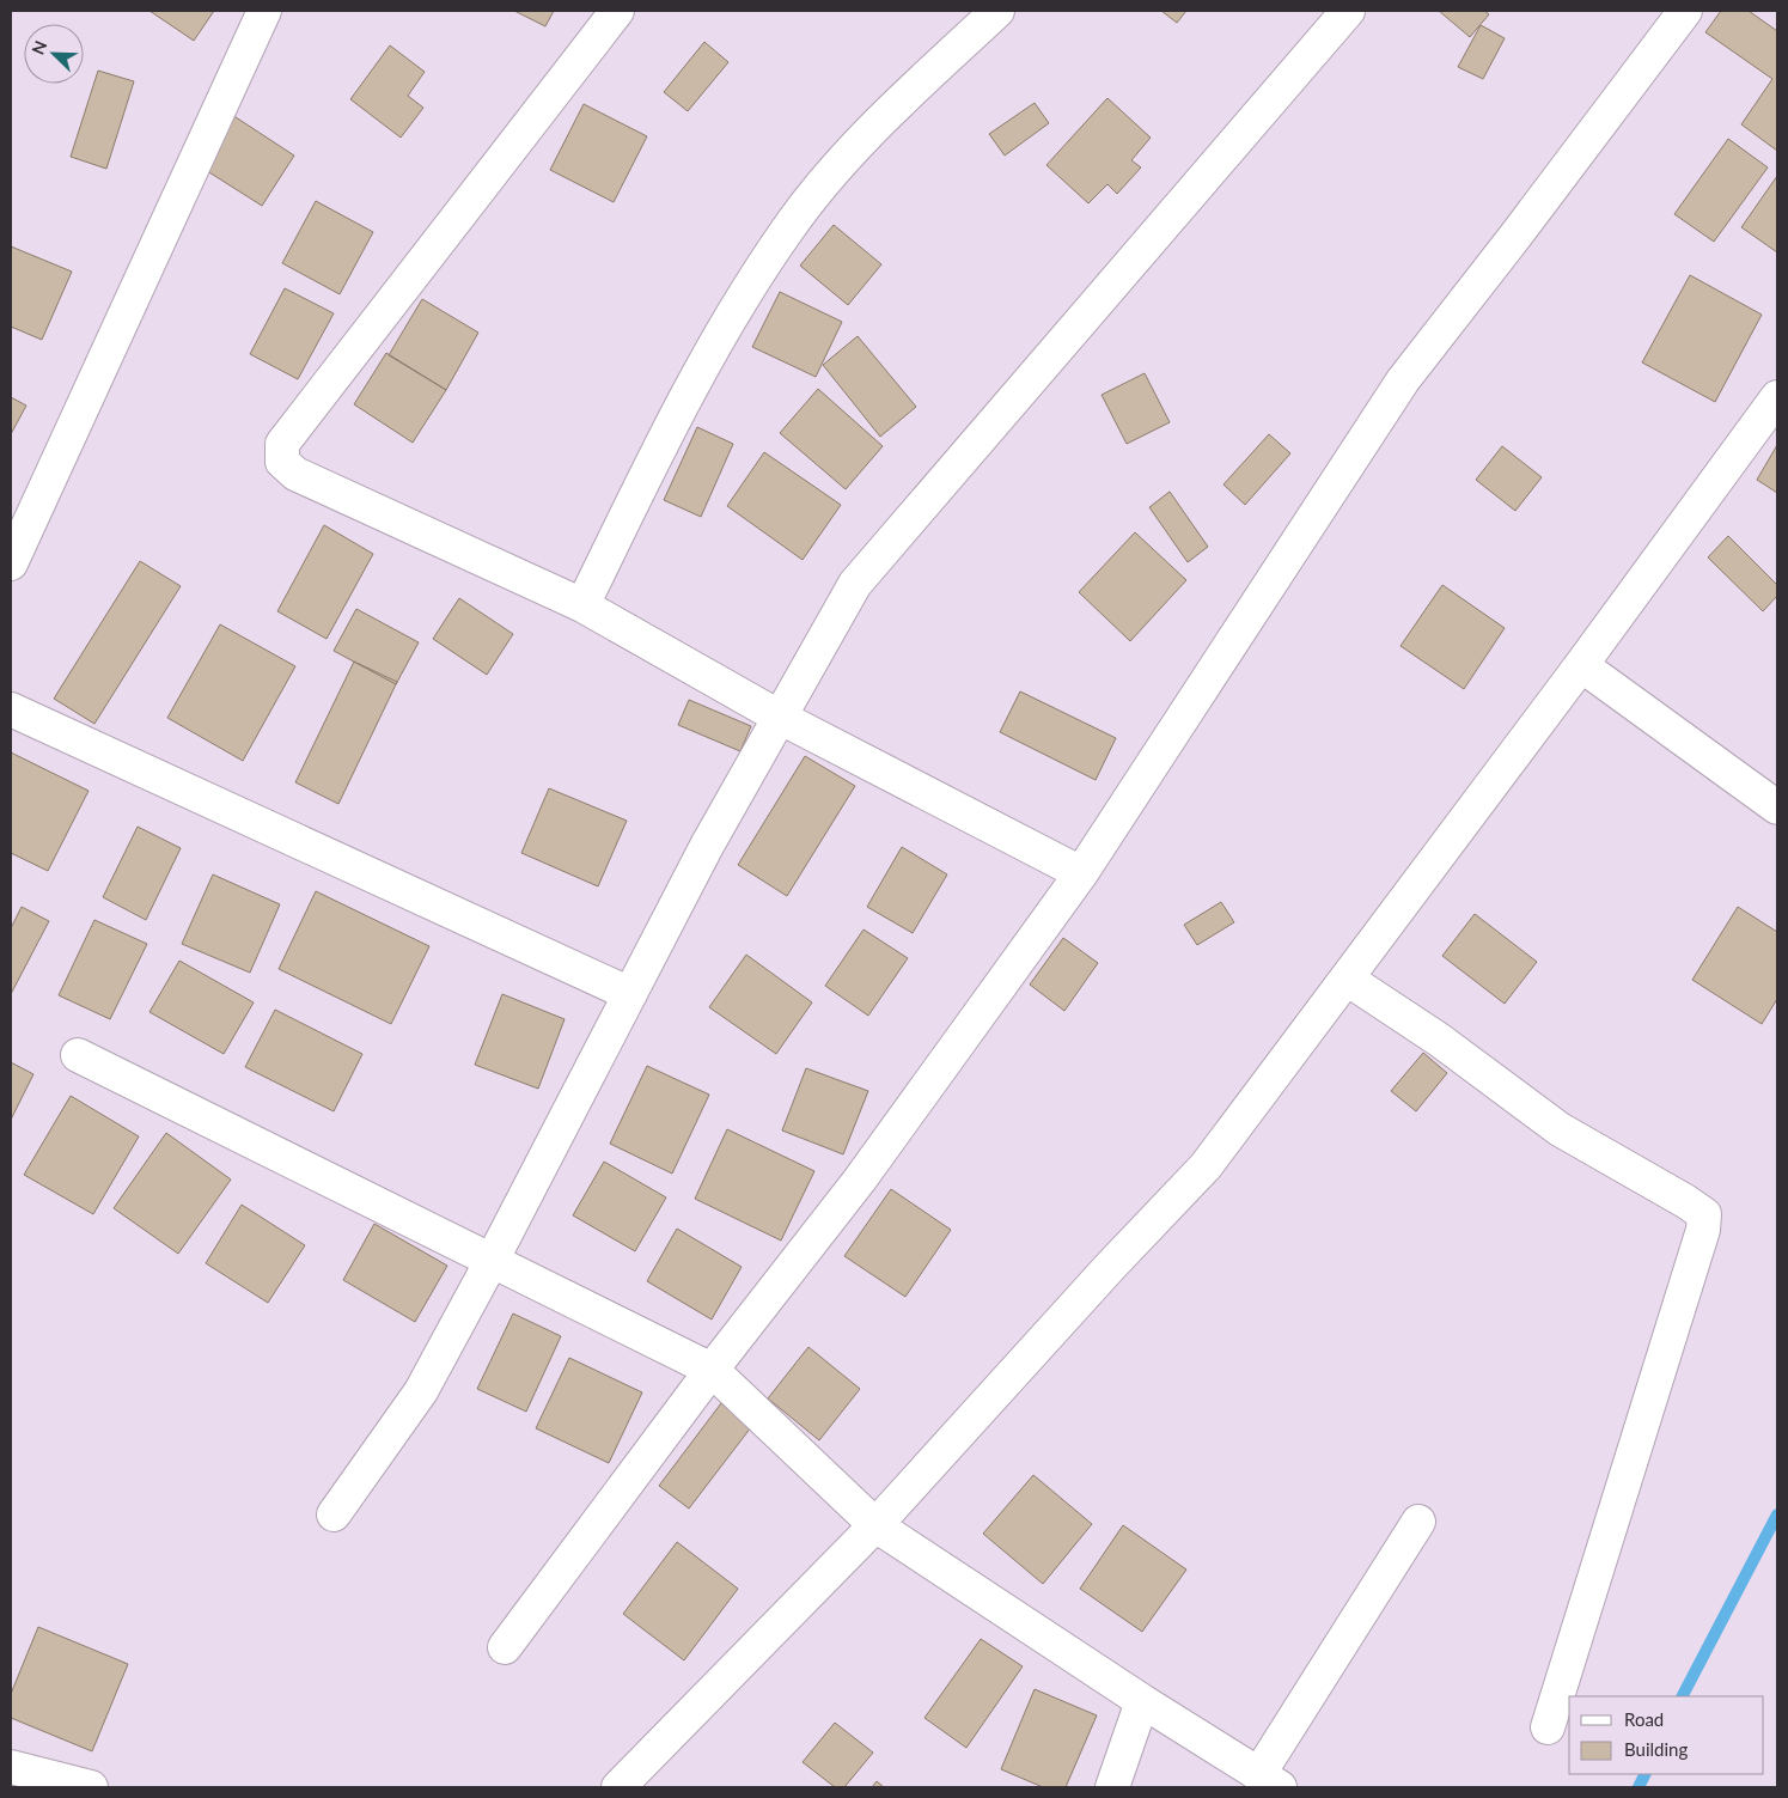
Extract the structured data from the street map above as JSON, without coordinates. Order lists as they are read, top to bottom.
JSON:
{
  "legend": ["Road", "Building"],
  "north": "top left"
}
